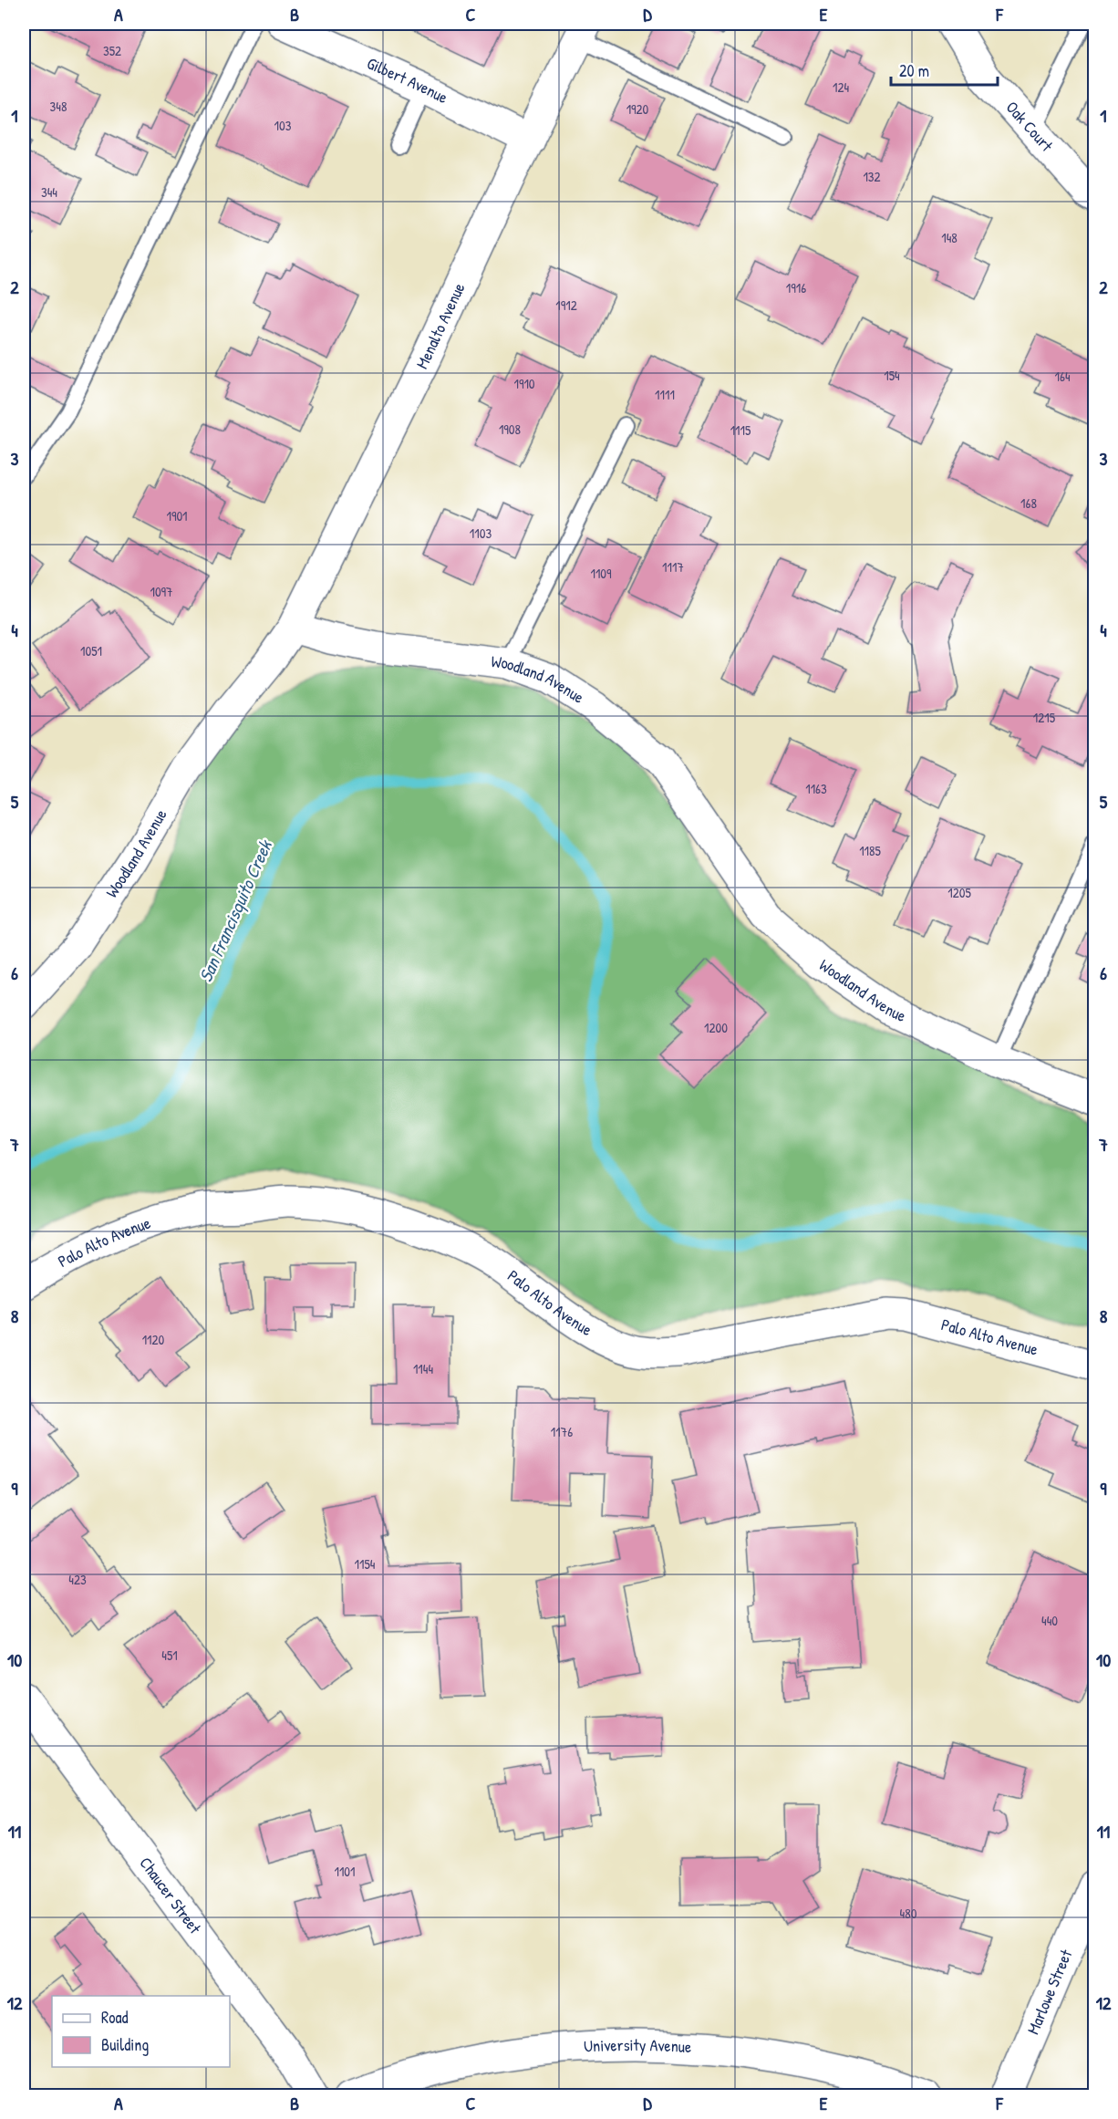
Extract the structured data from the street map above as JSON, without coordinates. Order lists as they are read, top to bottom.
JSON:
{
  "streets": {
    "street": [
      "Gilbert Avenue",
      "Oak Court",
      "Menalto Avenue",
      "Woodland Avenue",
      "Palo Alto Avenue",
      "Chaucer Street",
      "Marlowe Street",
      "University Avenue"
    ]
  },
  "crossings": [
    ["Gilbert Avenue", "Menalto Avenue"],
    ["Menalto Avenue", "Woodland Avenue"]
  ],
  "water": ["San Francisquito Creek"],
  "house_numbers": [
    "352",
    "124",
    "348",
    "1920",
    "103",
    "132",
    "344",
    "148",
    "1916",
    "1912",
    "154",
    "164",
    "1910",
    "1111",
    "1908",
    "1115",
    "168",
    "1901",
    "1103",
    "1117",
    "1109",
    "1097",
    "1051",
    "1215",
    "1163",
    "1185",
    "1205",
    "1200",
    "1120",
    "1144",
    "1176",
    "1154",
    "423",
    "440",
    "451",
    "1101",
    "480"
  ],
  "legend": ["Road", "Building"],
  "scale_bar": "20 m",
  "grid": {
    "columns": [
      "A",
      "B",
      "C",
      "D",
      "E",
      "F"
    ],
    "rows": [
      "1",
      "2",
      "3",
      "4",
      "5",
      "6",
      "7",
      "8",
      "9",
      "10",
      "11",
      "12"
    ]
  }
}
